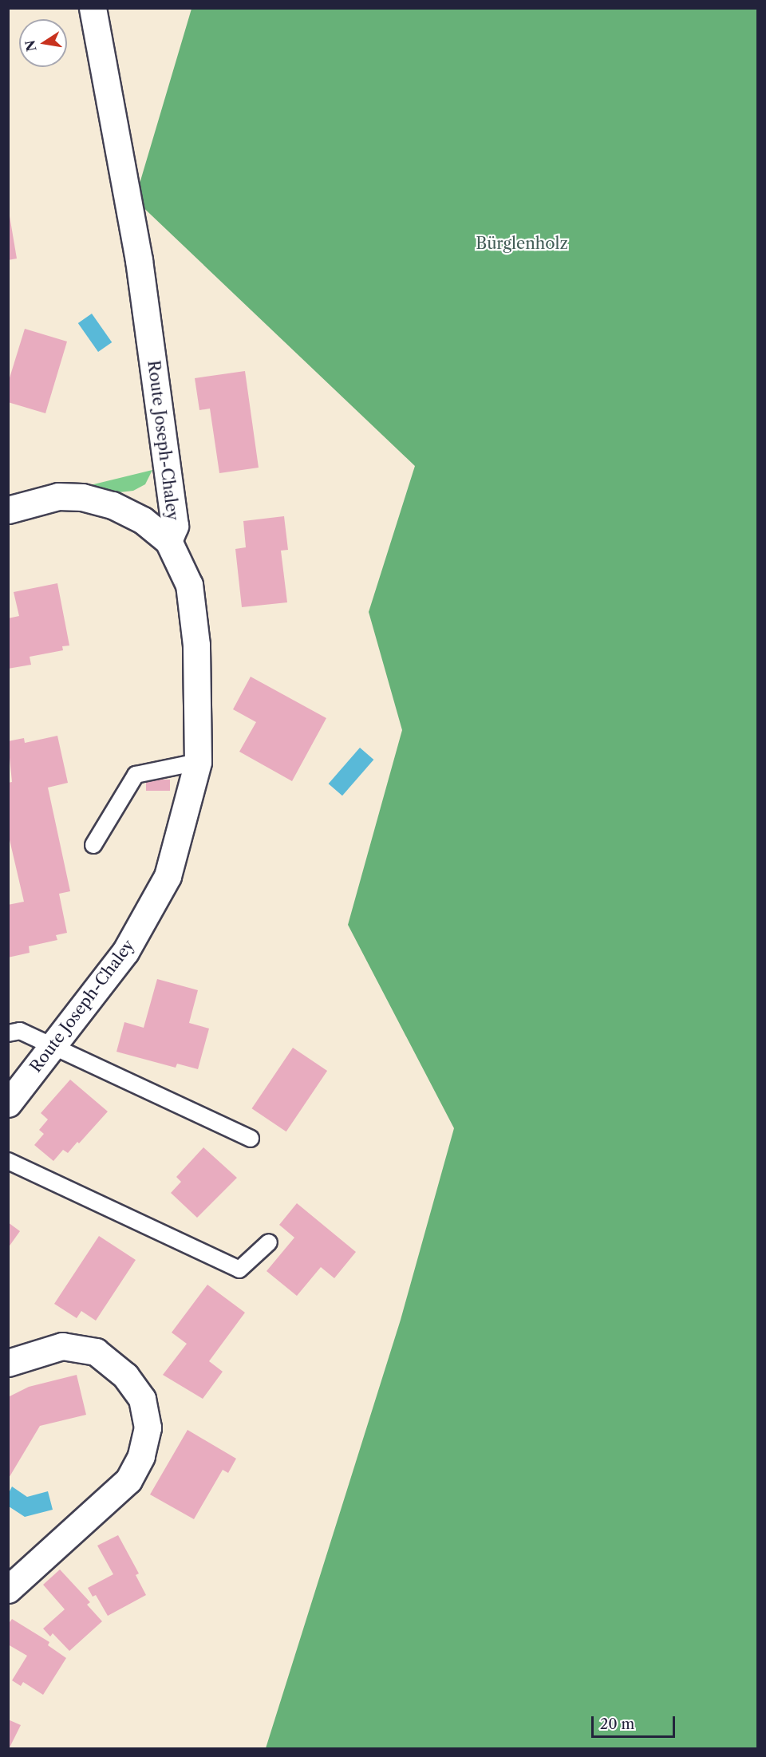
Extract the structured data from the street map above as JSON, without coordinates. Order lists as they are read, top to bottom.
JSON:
{
  "streets": {
    "street": ["Route Joseph-Chaley"]
  },
  "parks": ["Bürglenholz"],
  "scale_bar": "20 m",
  "north": "left"
}
